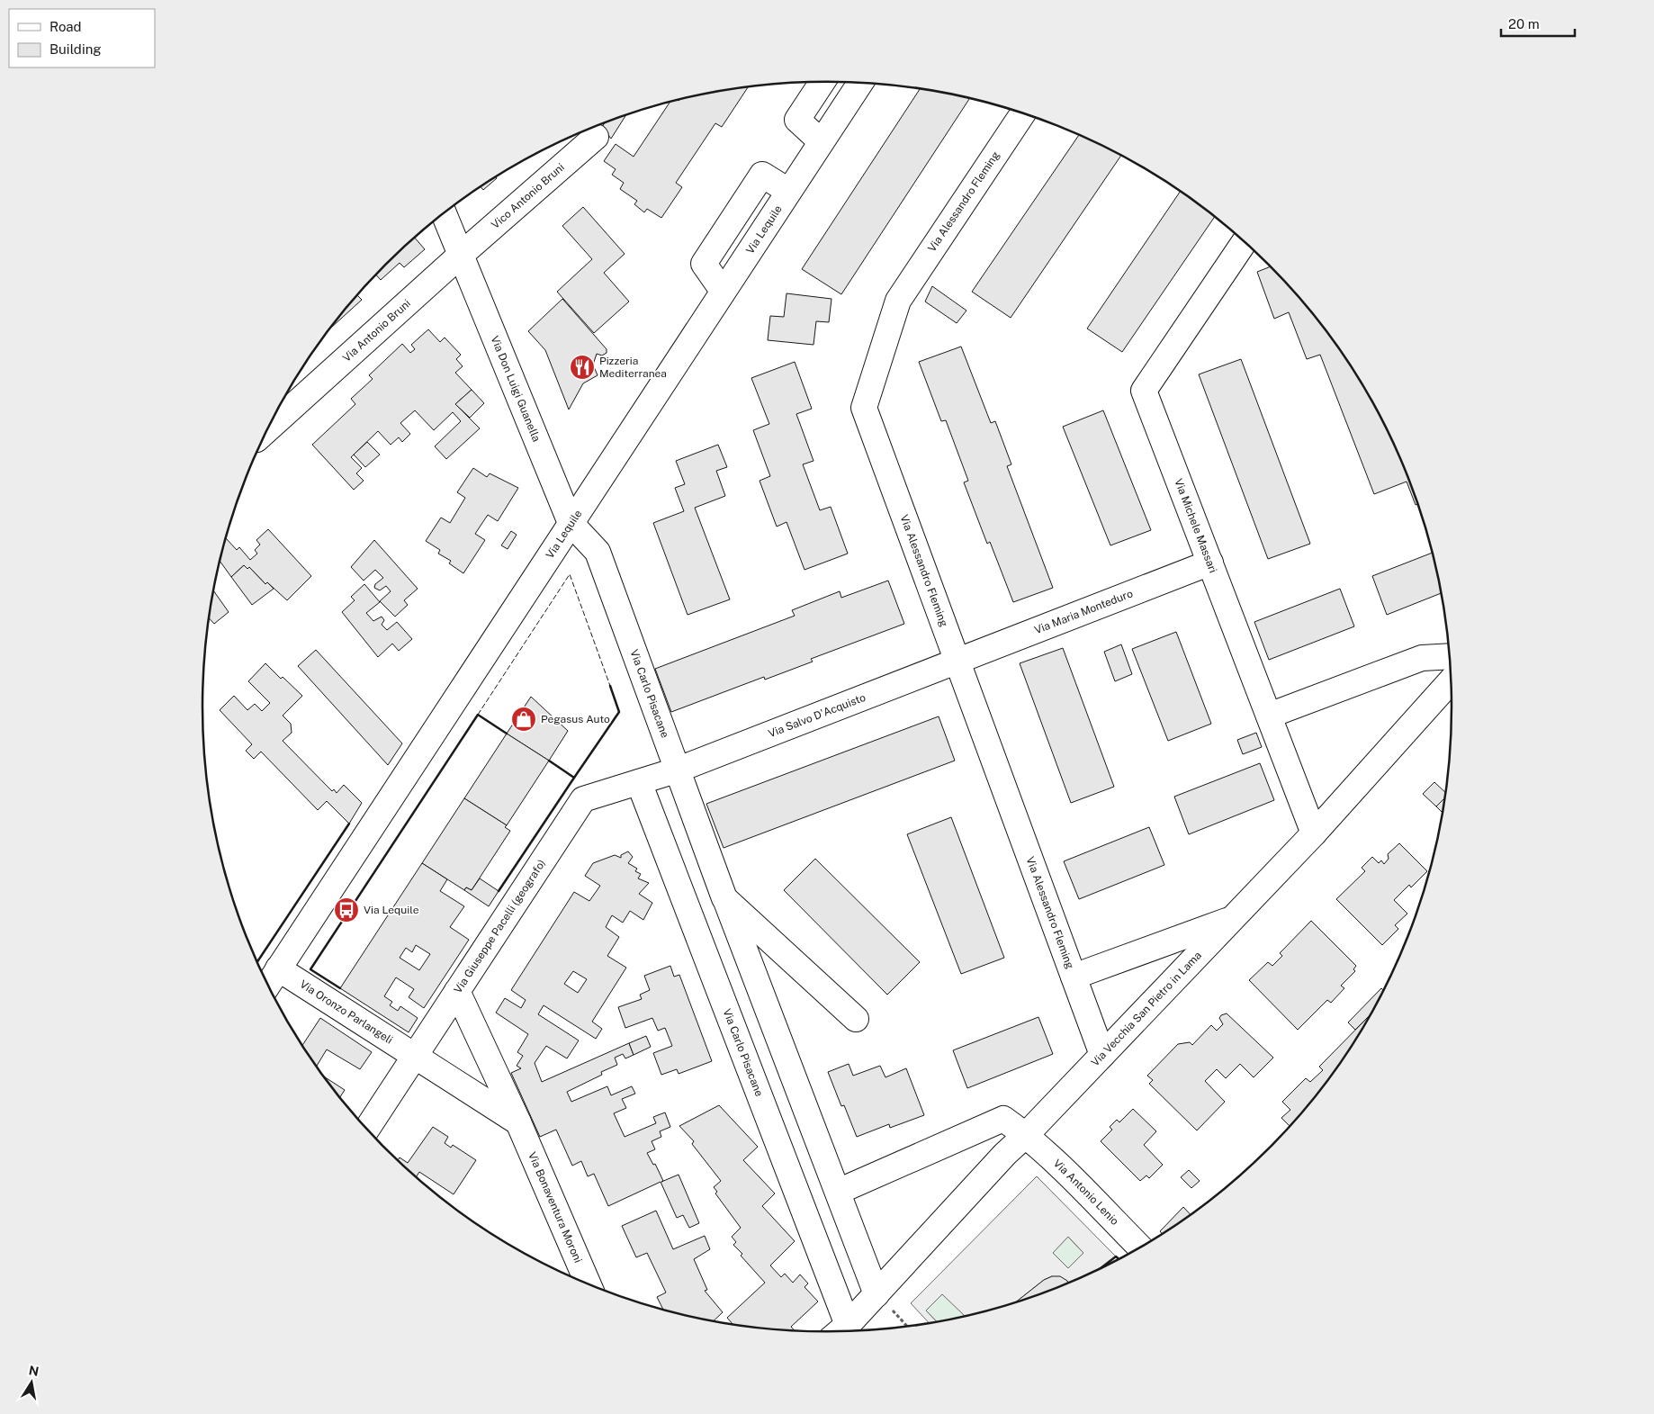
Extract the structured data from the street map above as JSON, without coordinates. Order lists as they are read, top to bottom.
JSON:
{
  "streets": {
    "street": [
      "Vico Antonio Bruni",
      "Via Alessandro Fleming",
      "Via Lequile",
      "Via Antonio Bruni",
      "Via Don Luigi Guanella",
      "Via Michele Massari",
      "Via Maria Monteduro",
      "Via Carlo Pisacane",
      "Via Salvo D'Acquisto",
      "Via Giuseppe Pacelli (geografo)",
      "Via Vecchia San Pietro in Lama",
      "Via Oronzo Parlangeli",
      "Via Antonio Lenio",
      "Via Bonaventura Moroni"
    ]
  },
  "crossings": [
    ["Vico Antonio Bruni", "Via Antonio Bruni"],
    ["Vico Antonio Bruni", "Via Don Luigi Guanella"],
    ["Via Alessandro Fleming", "Via Maria Monteduro"],
    ["Via Alessandro Fleming", "Via Salvo D'Acquisto"],
    ["Via Alessandro Fleming", "Via Vecchia San Pietro in Lama"],
    ["Via Lequile", "Via Don Luigi Guanella"],
    ["Via Lequile", "Via Carlo Pisacane"],
    ["Via Lequile", "Via Oronzo Parlangeli"],
    ["Via Antonio Bruni", "Via Don Luigi Guanella"],
    ["Via Don Luigi Guanella", "Via Carlo Pisacane"],
    ["Via Michele Massari", "Via Maria Monteduro"],
    ["Via Michele Massari", "Via Vecchia San Pietro in Lama"],
    ["Via Maria Monteduro", "Via Salvo D'Acquisto"],
    ["Via Carlo Pisacane", "Via Salvo D'Acquisto"],
    ["Via Carlo Pisacane", "Via Giuseppe Pacelli (geografo)"],
    ["Via Carlo Pisacane", "Via Vecchia San Pietro in Lama"],
    ["Via Carlo Pisacane", "Via Antonio Lenio"],
    ["Via Salvo D'Acquisto", "Via Giuseppe Pacelli (geografo)"],
    ["Via Giuseppe Pacelli (geografo)", "Via Oronzo Parlangeli"],
    ["Via Giuseppe Pacelli (geografo)", "Via Bonaventura Moroni"],
    ["Via Vecchia San Pietro in Lama", "Via Antonio Lenio"]
  ],
  "places": {
    "restaurant": ["Pizzeria Mediterranea"],
    "shop": ["Pegasus Auto"],
    "bus stop": ["Via Lequile"]
  },
  "legend": ["Road", "Building"],
  "scale_bar": "20 m",
  "north": "top"
}
